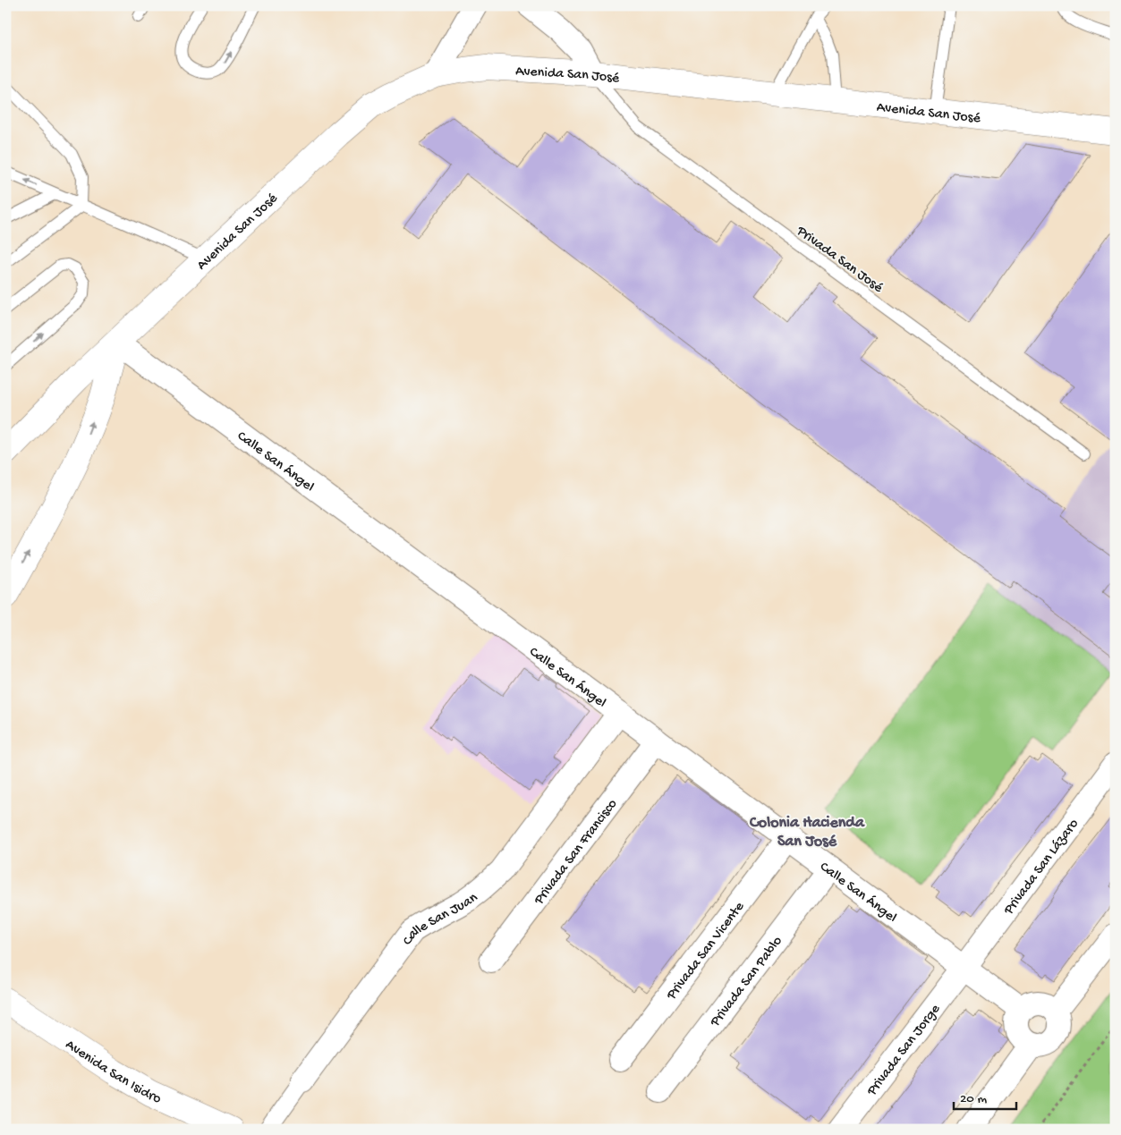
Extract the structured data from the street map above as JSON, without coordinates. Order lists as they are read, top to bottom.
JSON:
{
  "streets": {
    "main road": ["Avenida San José", "Avenida San Isidro"],
    "street": [
      "Calle San Ángel",
      "Privada San Francisco",
      "Privada San Lázaro",
      "Calle San Juan",
      "Privada San Vicente",
      "Privada San Pablo",
      "Privada San Jorge"
    ],
    "lane": ["Privada San José"]
  },
  "crossings": [
    ["Avenida San José", "Privada San José"],
    ["Avenida San José", "Calle San Ángel"],
    ["Calle San Ángel", "Privada San Francisco"],
    ["Calle San Ángel", "Privada San Lázaro"],
    ["Calle San Ángel", "Calle San Juan"],
    ["Calle San Ángel", "Privada San Vicente"],
    ["Calle San Ángel", "Privada San Pablo"],
    ["Calle San Ángel", "Privada San Jorge"],
    ["Privada San Lázaro", "Privada San Jorge"]
  ],
  "districts": ["Colonia Hacienda San José"],
  "scale_bar": "20 m"
}
